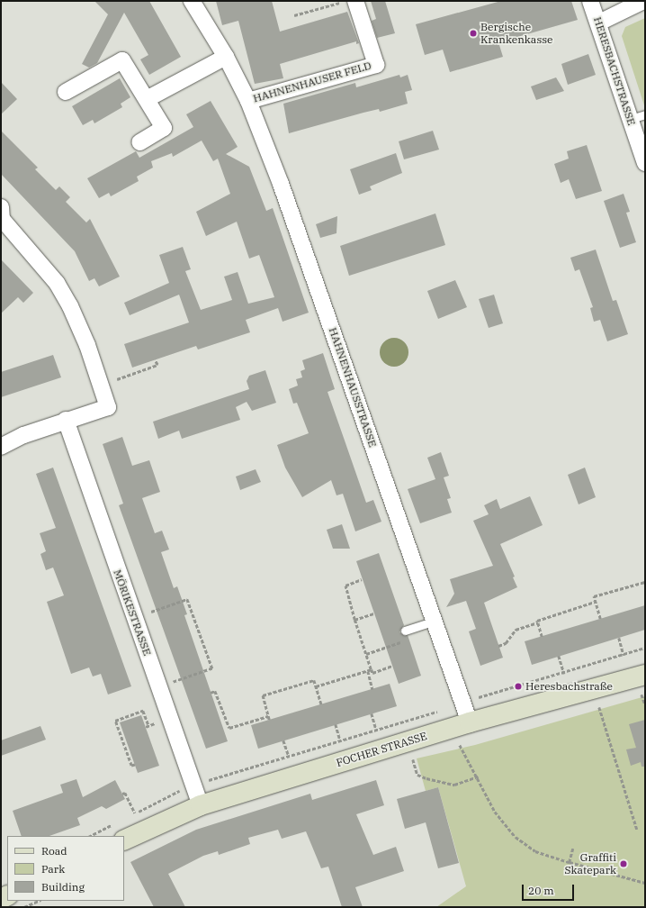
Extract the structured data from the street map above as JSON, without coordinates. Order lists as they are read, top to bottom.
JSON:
{
  "streets": {
    "main road": ["FOCHER STRASSE"],
    "street": [
      "HERESBACHSTRASSE",
      "HAHNENHAUSER FELD",
      "HAHNENHAUSSTRASSE",
      "MÖRIKESTRASSE"
    ]
  },
  "crossings": [
    ["HAHNENHAUSER FELD", "HAHNENHAUSSTRASSE"],
    ["HAHNENHAUSSTRASSE", "FOCHER STRASSE"],
    ["MÖRIKESTRASSE", "FOCHER STRASSE"]
  ],
  "places": ["Bergische Krankenkasse", "Heresbachstraße", "Graffiti Skatepark"],
  "legend": ["Road", "Park", "Building"],
  "scale_bar": "20 m"
}
